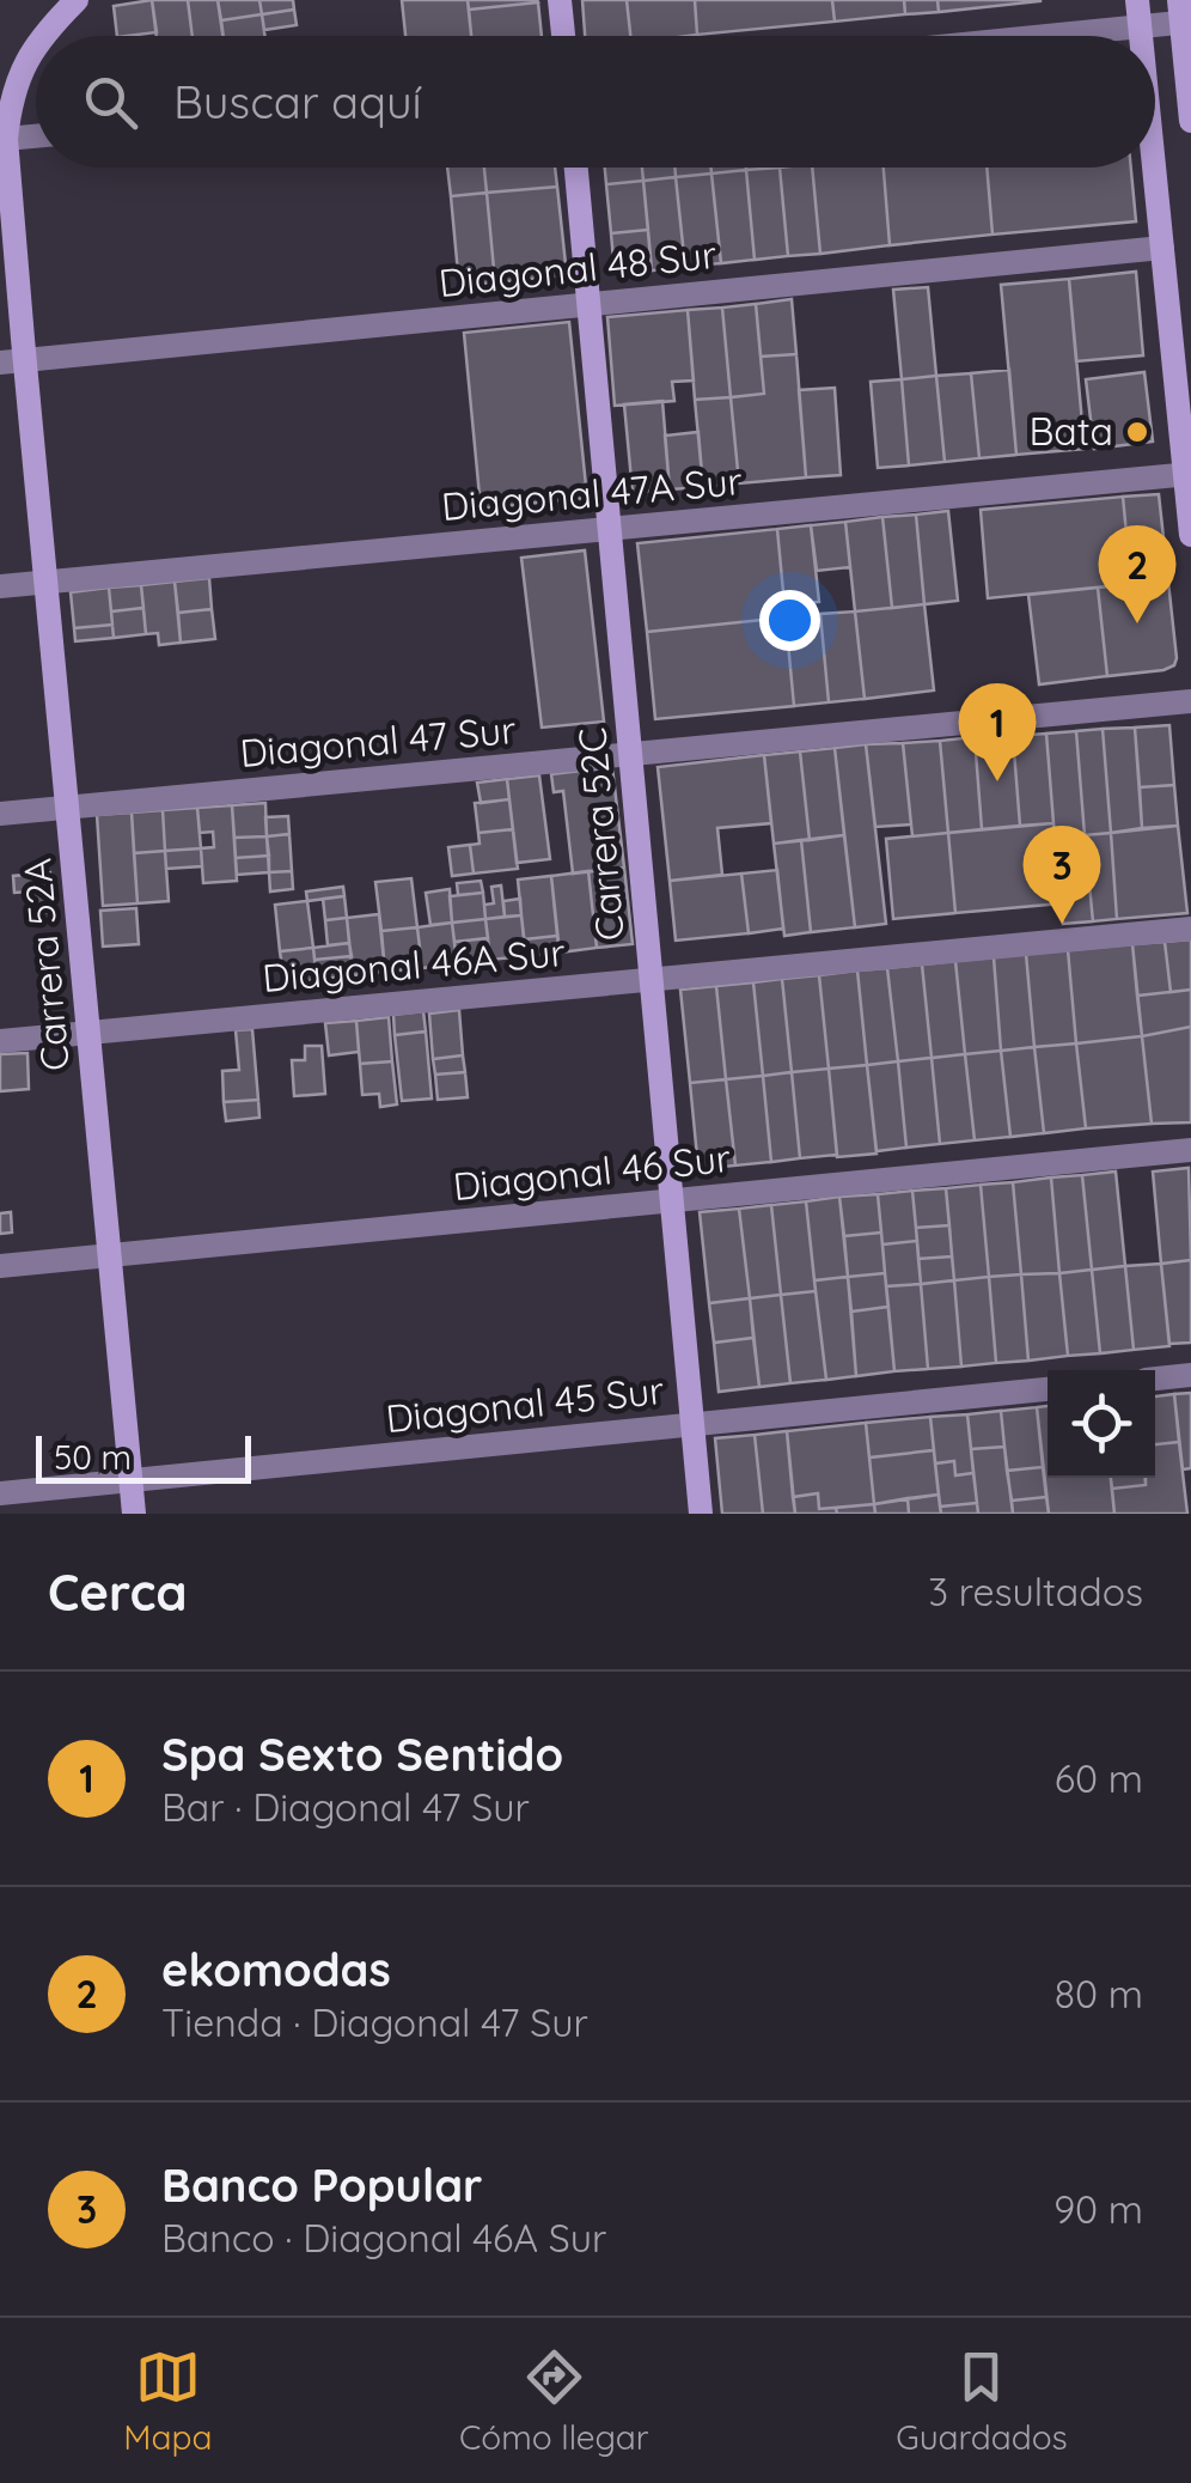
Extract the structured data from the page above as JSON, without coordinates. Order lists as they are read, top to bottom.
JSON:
{
  "streets": {
    "street": [
      "Diagonal 48 Sur",
      "Diagonal 47A Sur",
      "Diagonal 47 Sur",
      "Carrera 52C",
      "Carrera 52A",
      "Diagonal 46A Sur",
      "Diagonal 46 Sur",
      "Diagonal 45 Sur"
    ]
  },
  "crossings": [
    ["Diagonal 48 Sur", "Carrera 52C"],
    ["Diagonal 48 Sur", "Carrera 52A"],
    ["Diagonal 47A Sur", "Carrera 52C"],
    ["Diagonal 47A Sur", "Carrera 52A"],
    ["Diagonal 47 Sur", "Carrera 52C"],
    ["Diagonal 47 Sur", "Carrera 52A"],
    ["Carrera 52C", "Diagonal 46A Sur"],
    ["Carrera 52C", "Diagonal 46 Sur"],
    ["Carrera 52C", "Diagonal 45 Sur"],
    ["Carrera 52A", "Diagonal 46A Sur"],
    ["Carrera 52A", "Diagonal 46 Sur"],
    ["Carrera 52A", "Diagonal 45 Sur"]
  ],
  "places": ["Bata"],
  "scale_bar": "50 m",
  "page": {
    "search": "Buscar aquí",
    "pins": ["2", "1", "3"],
    "scale": "50 m",
    "heading": ["Cerca", "3 resultados"],
    "list": [
      {
        "mark": "1",
        "name": "Spa Sexto Sentido",
        "note": "Bar · Diagonal 47 Sur",
        "value": "60 m"
      },
      {
        "mark": "2",
        "name": "ekomodas",
        "note": "Tienda · Diagonal 47 Sur",
        "value": "80 m"
      },
      {
        "mark": "3",
        "name": "Banco Popular",
        "note": "Banco · Diagonal 46A Sur",
        "value": "90 m"
      }
    ],
    "nav": ["Mapa", "Cómo llegar", "Guardados"]
  }
}
